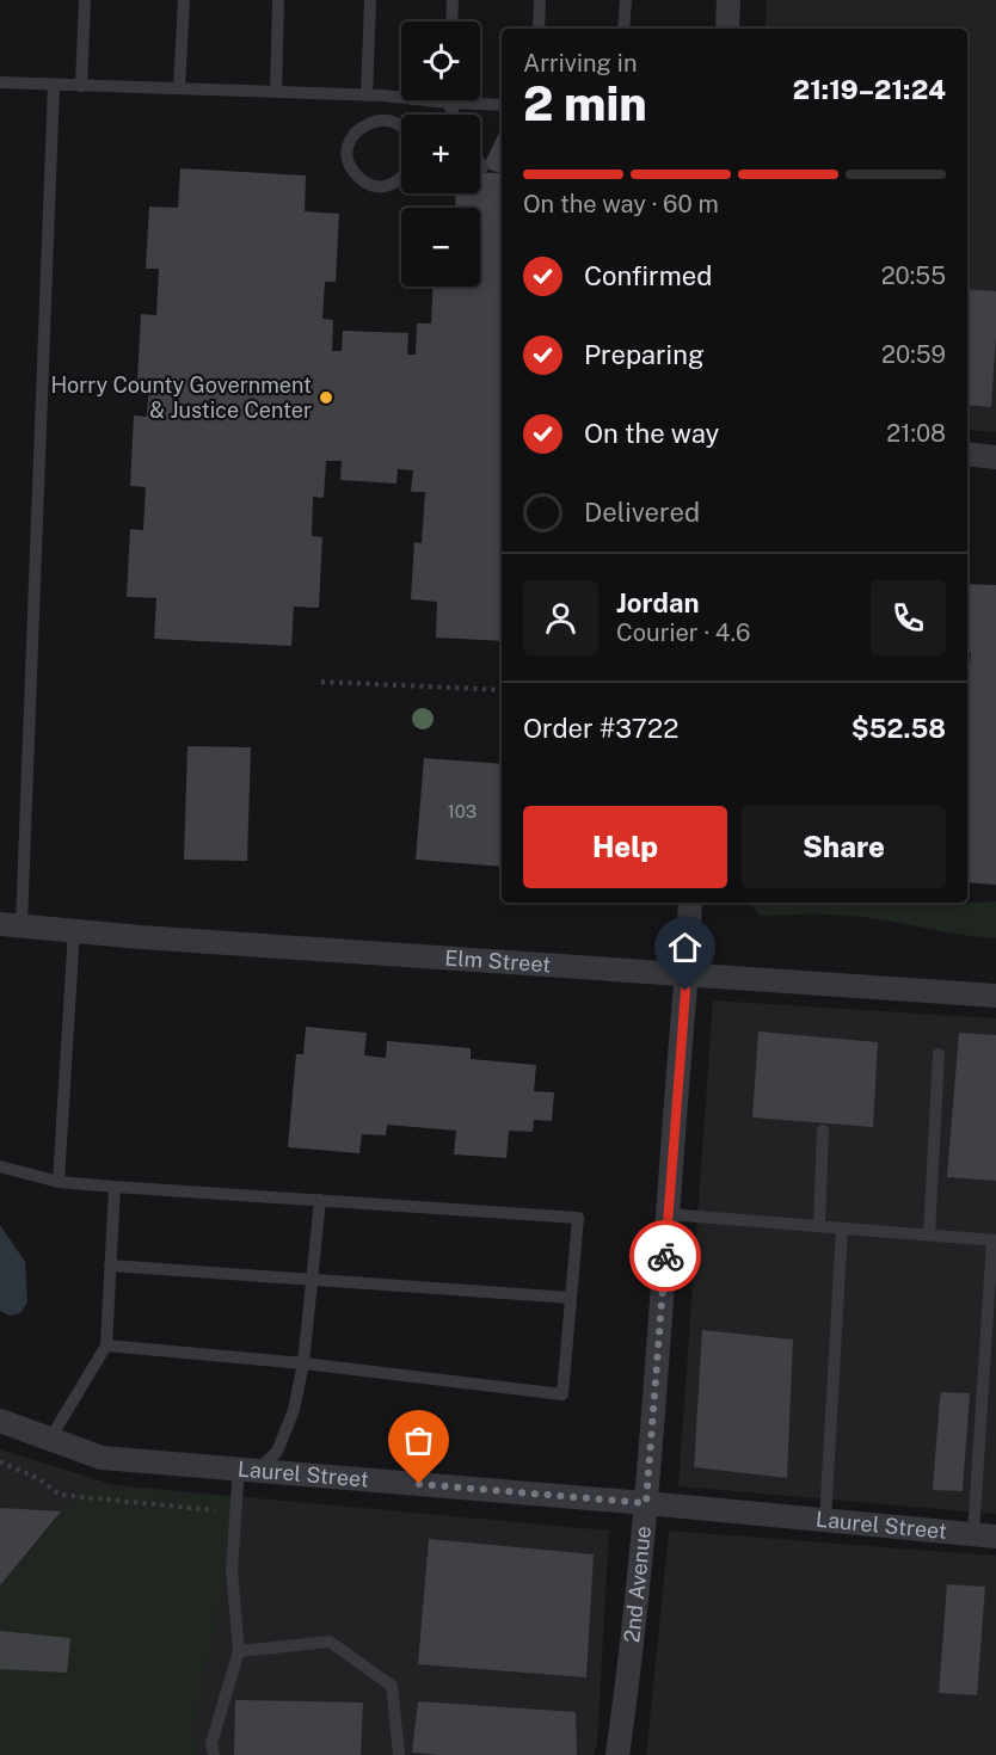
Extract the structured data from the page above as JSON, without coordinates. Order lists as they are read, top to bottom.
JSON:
{
  "streets": {
    "street": ["Elm Street", "Laurel Street", "2nd Avenue"]
  },
  "crossings": [
    ["Elm Street", "2nd Avenue"],
    ["Laurel Street", "2nd Avenue"]
  ],
  "places": ["Horry County Government & Justice Center"],
  "house_numbers": ["103"],
  "page": {
    "map_buttons": ["+", "−"],
    "heading": ["2 min", "Arriving in", "21:19–21:24"],
    "panel": [
      "Jordan",
      "Courier · 4.6",
      "Order #3722",
      "$52.58"
    ],
    "bar": "On the way · 60 m",
    "list": [
      ["Confirmed", "20:55"],
      ["Preparing", "20:59"],
      ["On the way", "21:08"],
      "Delivered"
    ],
    "buttons": ["Help", "Share"]
  }
}
